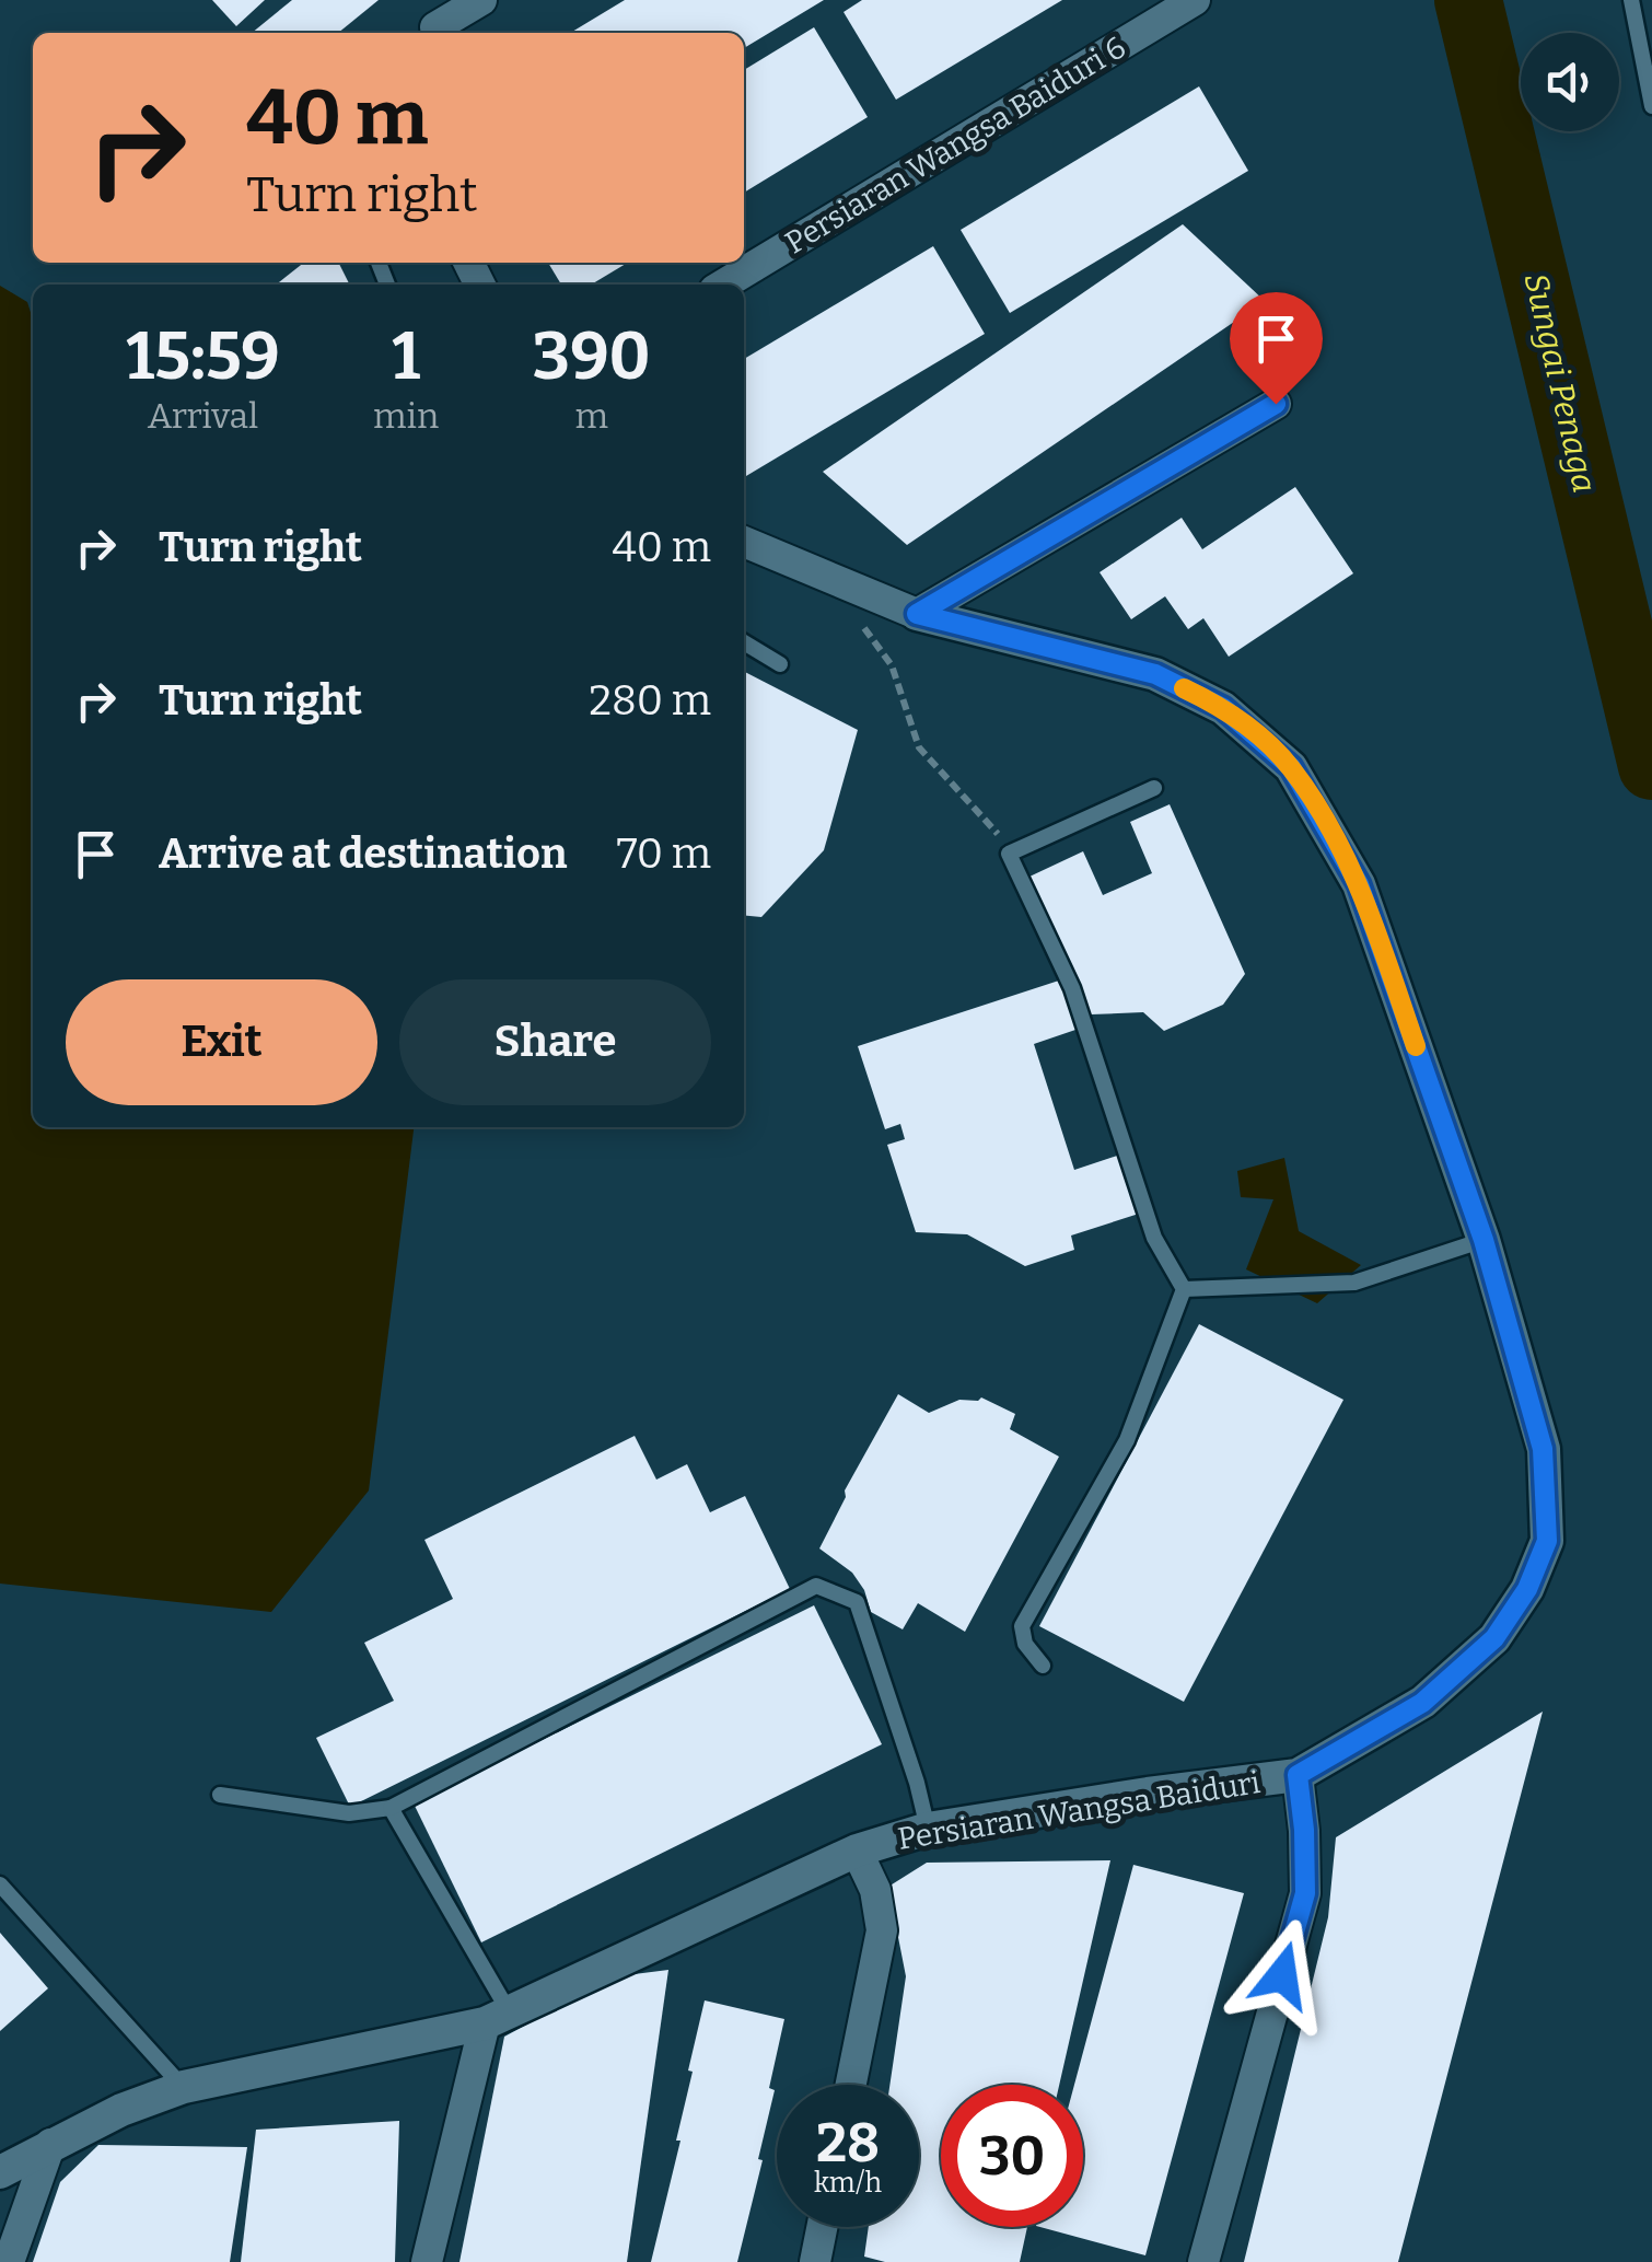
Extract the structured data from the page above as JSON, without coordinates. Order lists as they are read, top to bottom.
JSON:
{
  "streets": {
    "street": ["Persiaran Wangsa Baiduri 6", "Persiaran Wangsa Baiduri"]
  },
  "water": ["Sungai Penaga"],
  "page": {
    "turn": ["40 m", "Turn right"],
    "eta": [
      "15:59",
      "Arrival",
      "1",
      "min",
      "390",
      "m"
    ],
    "list": [
      {
        "name": "Turn right",
        "value": "40 m"
      },
      {
        "name": "Turn right",
        "value": "280 m"
      },
      {
        "name": "Arrive at destination",
        "value": "70 m"
      }
    ],
    "buttons": ["Exit", "Share"],
    "speed": "28 km/h",
    "limit": "30"
  }
}
